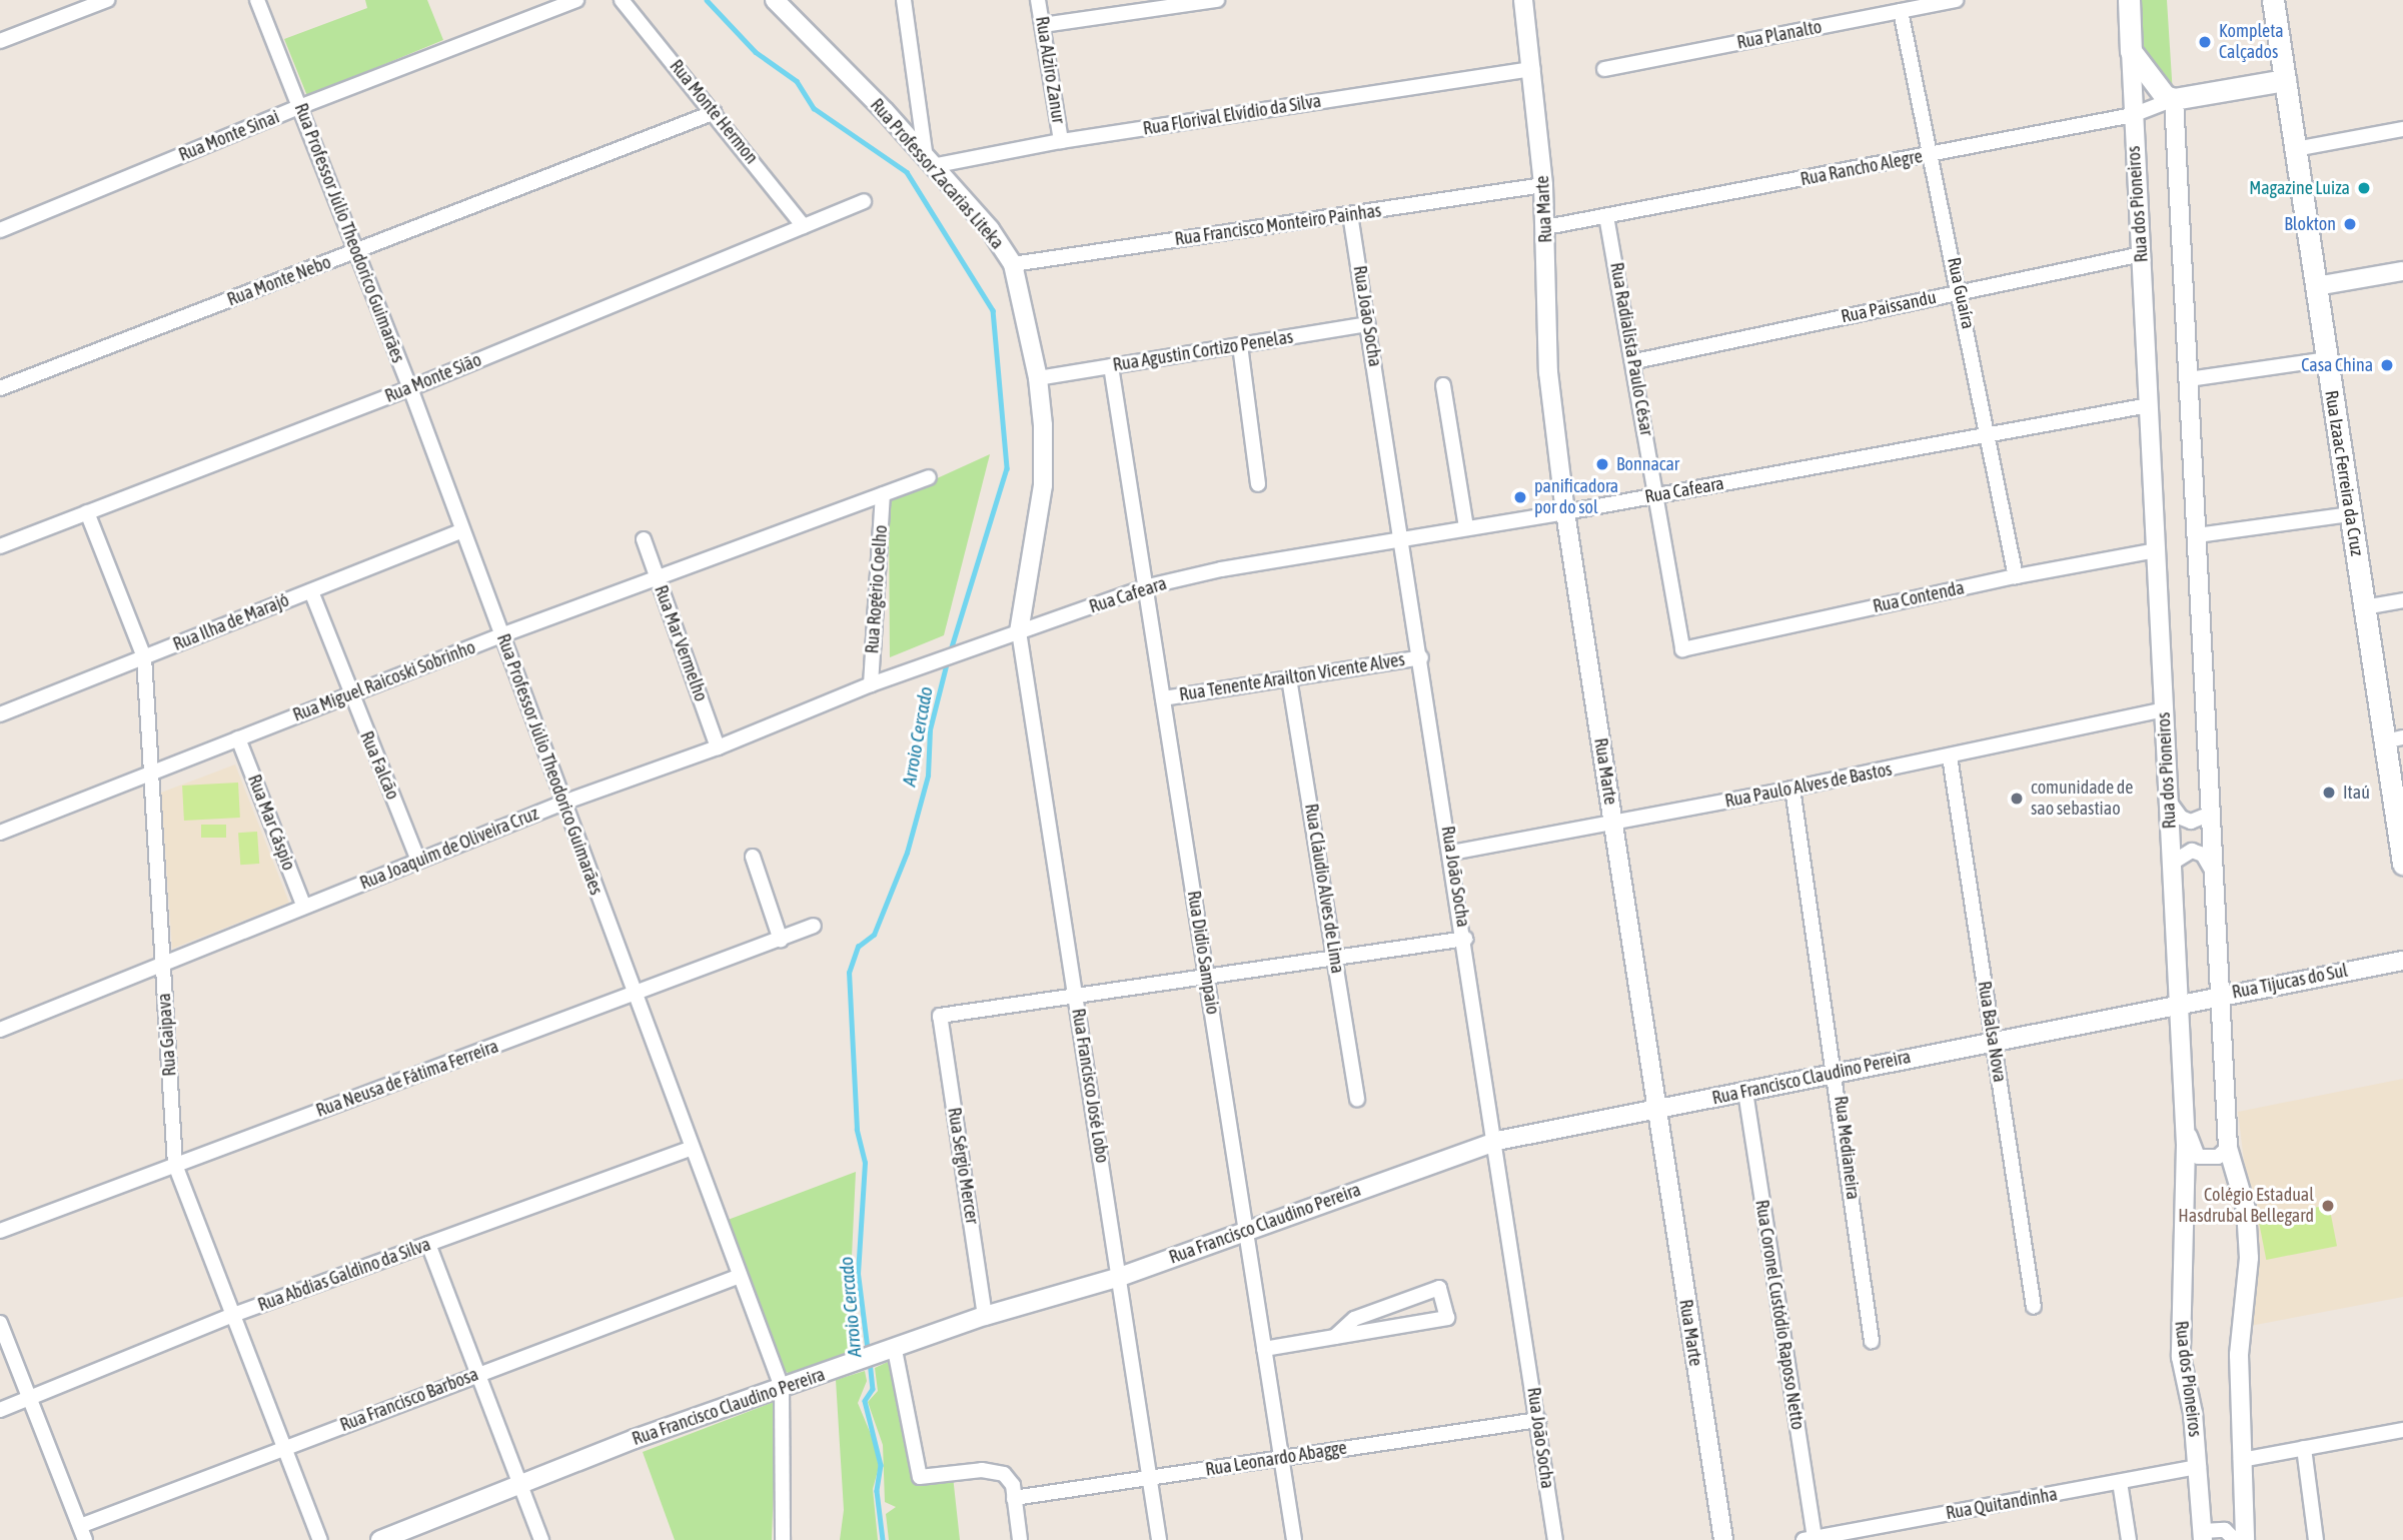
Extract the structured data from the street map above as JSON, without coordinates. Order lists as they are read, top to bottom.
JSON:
{
  "streets": {
    "main road": ["Rua Rancho Alegre", "Rua dos Pioneiros", "Rua Izaac Ferreira da Cruz"],
    "street": [
      "Rua Planalto",
      "Rua Alziro Zanur",
      "Rua Monte Hermon",
      "Rua Florival Elvídio da Silva",
      "Rua Monte Sinai",
      "Rua Professor Zacarias Liteka",
      "Rua Marte",
      "Rua Francisco Monteiro Painhas",
      "Rua Professor Júlio Theodorico Guimarães",
      "Rua Monte Nebo",
      "Rua Guaíra",
      "Rua Paissandu",
      "Rua João Socha",
      "Rua Radialista Paulo César",
      "Rua Agustin Cortizo Penelas",
      "Rua Monte Sião",
      "Rua Cafeara",
      "Rua Rogério Coelho",
      "Rua Contenda",
      "Rua Ilha de Marajó",
      "Rua Mar Vermelho",
      "Rua Tenente Arailton Vicente Alves",
      "Rua Miguel Raicoski Sobrinho",
      "Rua Falcão",
      "Rua Paulo Alves de Bastos",
      "Rua Mar Cáspio",
      "Rua Joaquim de Oliveira Cruz",
      "Rua Cláudio Alves de Lima",
      "Rua Didio Sampaio",
      "Rua Tijucas do Sul",
      "Rua Balsa Nova",
      "Rua Gaipava",
      "Rua Francisco Claudino Pereira",
      "Rua Neusa de Fátima Ferreira",
      "Rua Francisco José Lobo",
      "Rua Medianeira",
      "Rua Sérgio Mercer",
      "Rua Abdias Galdino da Silva",
      "Rua Coronel Custódio Raposo Netto",
      "Rua Francisco Barbosa",
      "Rua Leonardo Abagge",
      "Rua Quitandinha"
    ]
  },
  "crossings": [
    ["Rua Planalto", "Rua Guaíra"],
    ["Rua Alziro Zanur", "Rua Florival Elvídio da Silva"],
    ["Rua Monte Hermon", "Rua Monte Nebo"],
    ["Rua Monte Hermon", "Rua Monte Sião"],
    ["Rua Florival Elvídio da Silva", "Rua Professor Zacarias Liteka"],
    ["Rua Florival Elvídio da Silva", "Rua Marte"],
    ["Rua Monte Sinai", "Rua Professor Júlio Theodorico Guimarães"],
    ["Rua Rancho Alegre", "Rua dos Pioneiros"],
    ["Rua Rancho Alegre", "Rua Marte"],
    ["Rua Rancho Alegre", "Rua Guaíra"],
    ["Rua Rancho Alegre", "Rua Radialista Paulo César"],
    ["Rua Rancho Alegre", "Rua Izaac Ferreira da Cruz"],
    ["Rua Professor Zacarias Liteka", "Rua Francisco Monteiro Painhas"],
    ["Rua Professor Zacarias Liteka", "Rua Agustin Cortizo Penelas"],
    ["Rua Professor Zacarias Liteka", "Rua Cafeara"],
    ["Rua Professor Zacarias Liteka", "Rua Joaquim de Oliveira Cruz"],
    ["Rua Professor Zacarias Liteka", "Rua Francisco José Lobo"],
    ["Rua dos Pioneiros", "Rua Paissandu"],
    ["Rua dos Pioneiros", "Rua Cafeara"],
    ["Rua dos Pioneiros", "Rua Contenda"],
    ["Rua dos Pioneiros", "Rua Paulo Alves de Bastos"],
    ["Rua dos Pioneiros", "Rua Tijucas do Sul"],
    ["Rua dos Pioneiros", "Rua Francisco Claudino Pereira"],
    ["Rua dos Pioneiros", "Rua Quitandinha"],
    ["Rua Marte", "Rua Francisco Monteiro Painhas"],
    ["Rua Marte", "Rua Cafeara"],
    ["Rua Marte", "Rua Paulo Alves de Bastos"],
    ["Rua Marte", "Rua Francisco Claudino Pereira"],
    ["Rua Francisco Monteiro Painhas", "Rua João Socha"],
    ["Rua Professor Júlio Theodorico Guimarães", "Rua Monte Nebo"],
    ["Rua Professor Júlio Theodorico Guimarães", "Rua Monte Sião"],
    ["Rua Professor Júlio Theodorico Guimarães", "Rua Ilha de Marajó"],
    ["Rua Professor Júlio Theodorico Guimarães", "Rua Miguel Raicoski Sobrinho"],
    ["Rua Professor Júlio Theodorico Guimarães", "Rua Joaquim de Oliveira Cruz"],
    ["Rua Professor Júlio Theodorico Guimarães", "Rua Francisco Claudino Pereira"],
    ["Rua Professor Júlio Theodorico Guimarães", "Rua Neusa de Fátima Ferreira"],
    ["Rua Professor Júlio Theodorico Guimarães", "Rua Abdias Galdino da Silva"],
    ["Rua Professor Júlio Theodorico Guimarães", "Rua Francisco Barbosa"],
    ["Rua Guaíra", "Rua Paissandu"],
    ["Rua Guaíra", "Rua Cafeara"],
    ["Rua Guaíra", "Rua Contenda"],
    ["Rua Paissandu", "Rua Radialista Paulo César"],
    ["Rua João Socha", "Rua Agustin Cortizo Penelas"],
    ["Rua João Socha", "Rua Cafeara"],
    ["Rua João Socha", "Rua Tenente Arailton Vicente Alves"],
    ["Rua João Socha", "Rua Paulo Alves de Bastos"],
    ["Rua João Socha", "Rua Francisco Claudino Pereira"],
    ["Rua João Socha", "Rua Leonardo Abagge"],
    ["Rua Radialista Paulo César", "Rua Cafeara"],
    ["Rua Radialista Paulo César", "Rua Contenda"],
    ["Rua Agustin Cortizo Penelas", "Rua Didio Sampaio"],
    ["Rua Monte Sião", "Rua Gaipava"],
    ["Rua Cafeara", "Rua Joaquim de Oliveira Cruz"],
    ["Rua Cafeara", "Rua Didio Sampaio"],
    ["Rua Cafeara", "Rua Francisco José Lobo"],
    ["Rua Rogério Coelho", "Rua Miguel Raicoski Sobrinho"],
    ["Rua Rogério Coelho", "Rua Joaquim de Oliveira Cruz"],
    ["Rua Ilha de Marajó", "Rua Falcão"],
    ["Rua Ilha de Marajó", "Rua Gaipava"],
    ["Rua Mar Vermelho", "Rua Miguel Raicoski Sobrinho"],
    ["Rua Mar Vermelho", "Rua Joaquim de Oliveira Cruz"],
    ["Rua Tenente Arailton Vicente Alves", "Rua Cláudio Alves de Lima"],
    ["Rua Tenente Arailton Vicente Alves", "Rua Didio Sampaio"],
    ["Rua Miguel Raicoski Sobrinho", "Rua Falcão"],
    ["Rua Miguel Raicoski Sobrinho", "Rua Mar Cáspio"],
    ["Rua Miguel Raicoski Sobrinho", "Rua Gaipava"],
    ["Rua Falcão", "Rua Joaquim de Oliveira Cruz"],
    ["Rua Paulo Alves de Bastos", "Rua Balsa Nova"],
    ["Rua Paulo Alves de Bastos", "Rua Medianeira"],
    ["Rua Mar Cáspio", "Rua Joaquim de Oliveira Cruz"],
    ["Rua Joaquim de Oliveira Cruz", "Rua Gaipava"],
    ["Rua Joaquim de Oliveira Cruz", "Rua Francisco José Lobo"],
    ["Rua Didio Sampaio", "Rua Francisco Claudino Pereira"],
    ["Rua Didio Sampaio", "Rua Leonardo Abagge"],
    ["Rua Tijucas do Sul", "Rua Francisco Claudino Pereira"],
    ["Rua Balsa Nova", "Rua Francisco Claudino Pereira"],
    ["Rua Gaipava", "Rua Neusa de Fátima Ferreira"],
    ["Rua Gaipava", "Rua Abdias Galdino da Silva"],
    ["Rua Gaipava", "Rua Francisco Barbosa"],
    ["Rua Francisco Claudino Pereira", "Rua Francisco José Lobo"],
    ["Rua Francisco Claudino Pereira", "Rua Medianeira"],
    ["Rua Francisco Claudino Pereira", "Rua Sérgio Mercer"],
    ["Rua Francisco Claudino Pereira", "Rua Coronel Custódio Raposo Netto"],
    ["Rua Francisco José Lobo", "Rua Sérgio Mercer"],
    ["Rua Francisco José Lobo", "Rua Leonardo Abagge"],
    ["Rua Coronel Custódio Raposo Netto", "Rua Quitandinha"]
  ],
  "water": ["Arroio Cercado"],
  "places": [
    "Kompleta Calçados",
    "Magazine Luiza",
    "Blokton",
    "Casa China",
    "Bonnacar",
    "panificadora por do sol",
    "Itaú",
    "comunidade de sao sebastiao",
    "Colégio Estadual Hasdrubal Bellegard"
  ]
}
